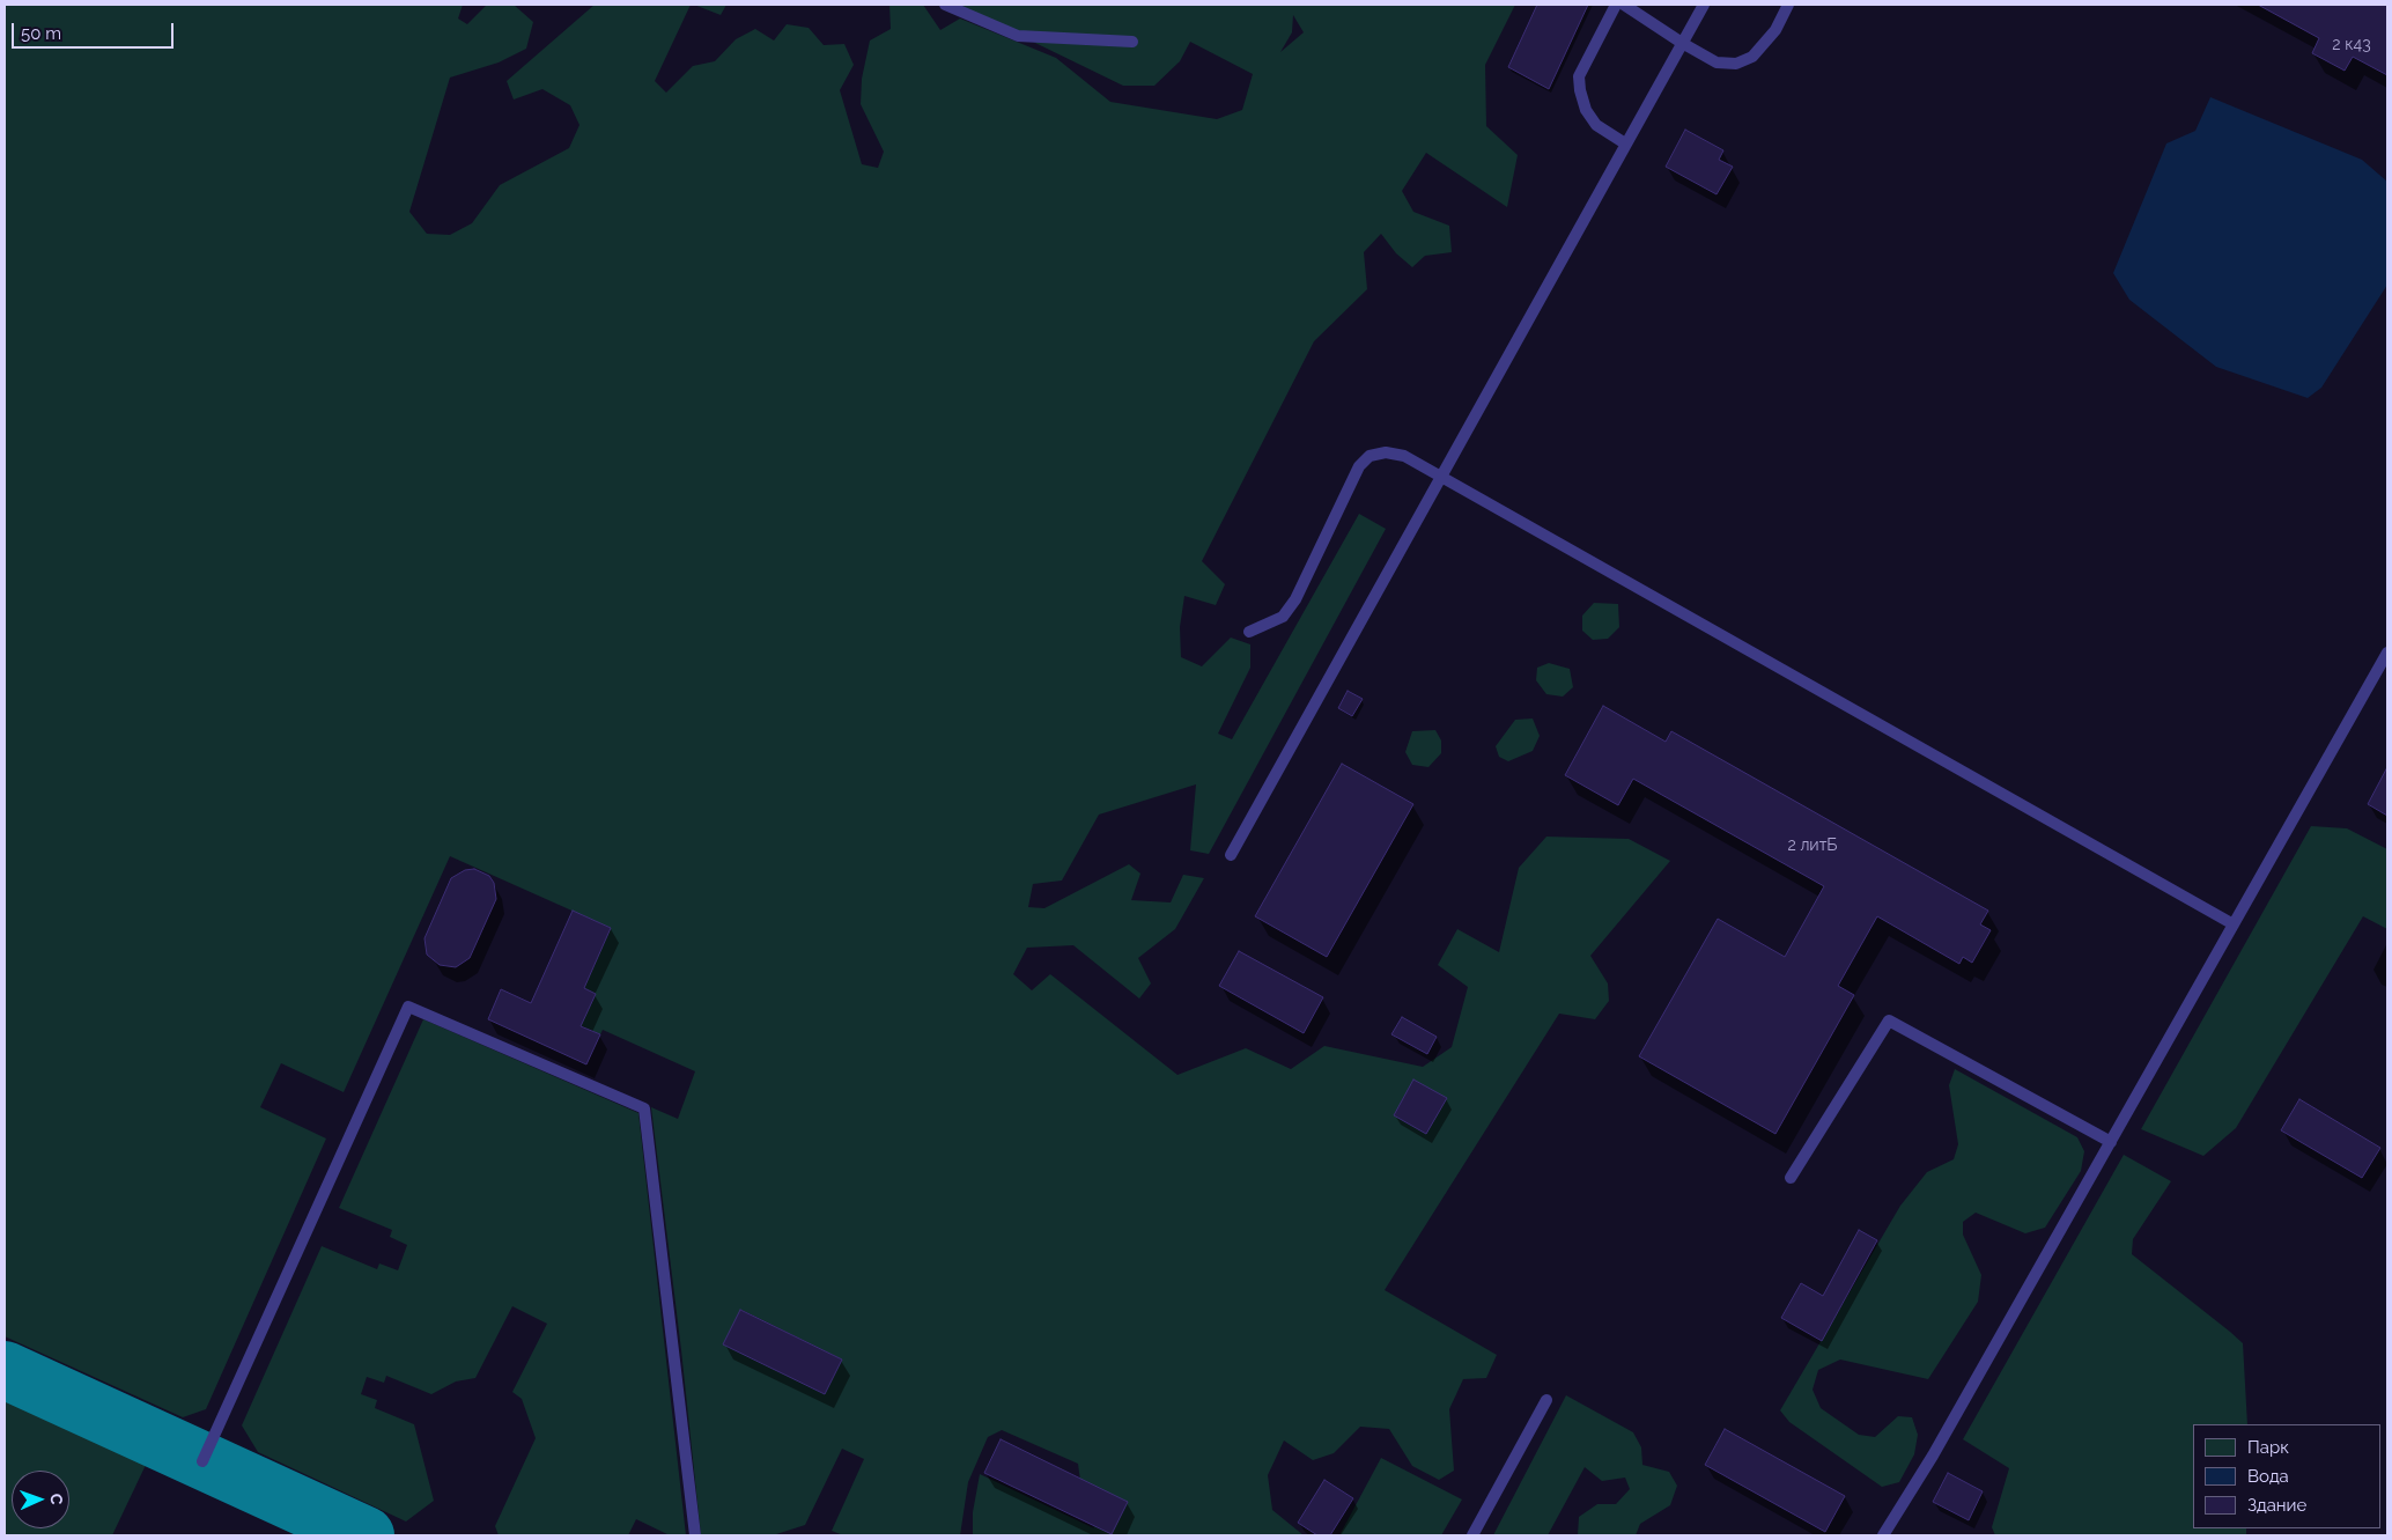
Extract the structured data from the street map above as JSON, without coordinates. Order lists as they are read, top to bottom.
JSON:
{
  "house_numbers": ["2 к43", "2 литБ"],
  "legend": ["Парк", "Вода", "Здание"],
  "scale_bar": "50 m",
  "north": "right"
}
